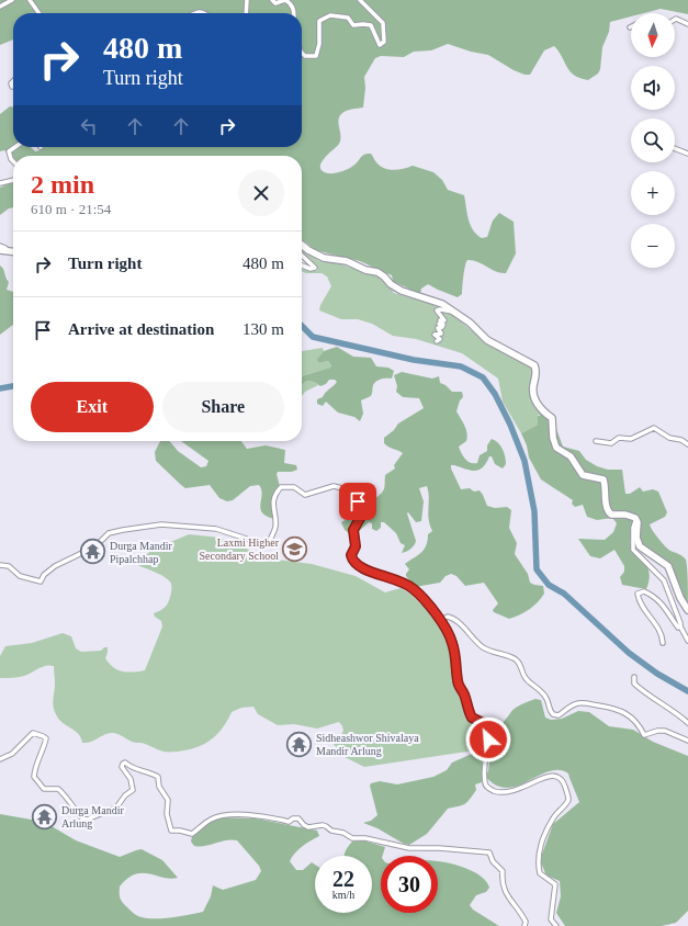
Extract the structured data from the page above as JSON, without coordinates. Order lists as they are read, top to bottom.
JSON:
{
  "places": {
    "school or university": ["Laxmi Higher Secondary School"],
    "temple": ["Durga Mandir Pipalchhap", "Sidheashwor Shivalaya Mandir Arlung", "Durga Mandir Arlung"]
  },
  "north": "bottom",
  "page": {
    "map_buttons": ["+", "−"],
    "turn": ["480 m", "Turn right"],
    "heading": ["2 min", "610 m · 21:54"],
    "list": [
      {
        "name": "Turn right",
        "value": "480 m"
      },
      {
        "name": "Arrive at destination",
        "value": "130 m"
      }
    ],
    "buttons": ["Exit", "Share"],
    "speed": "22 km/h",
    "limit": "30"
  }
}
